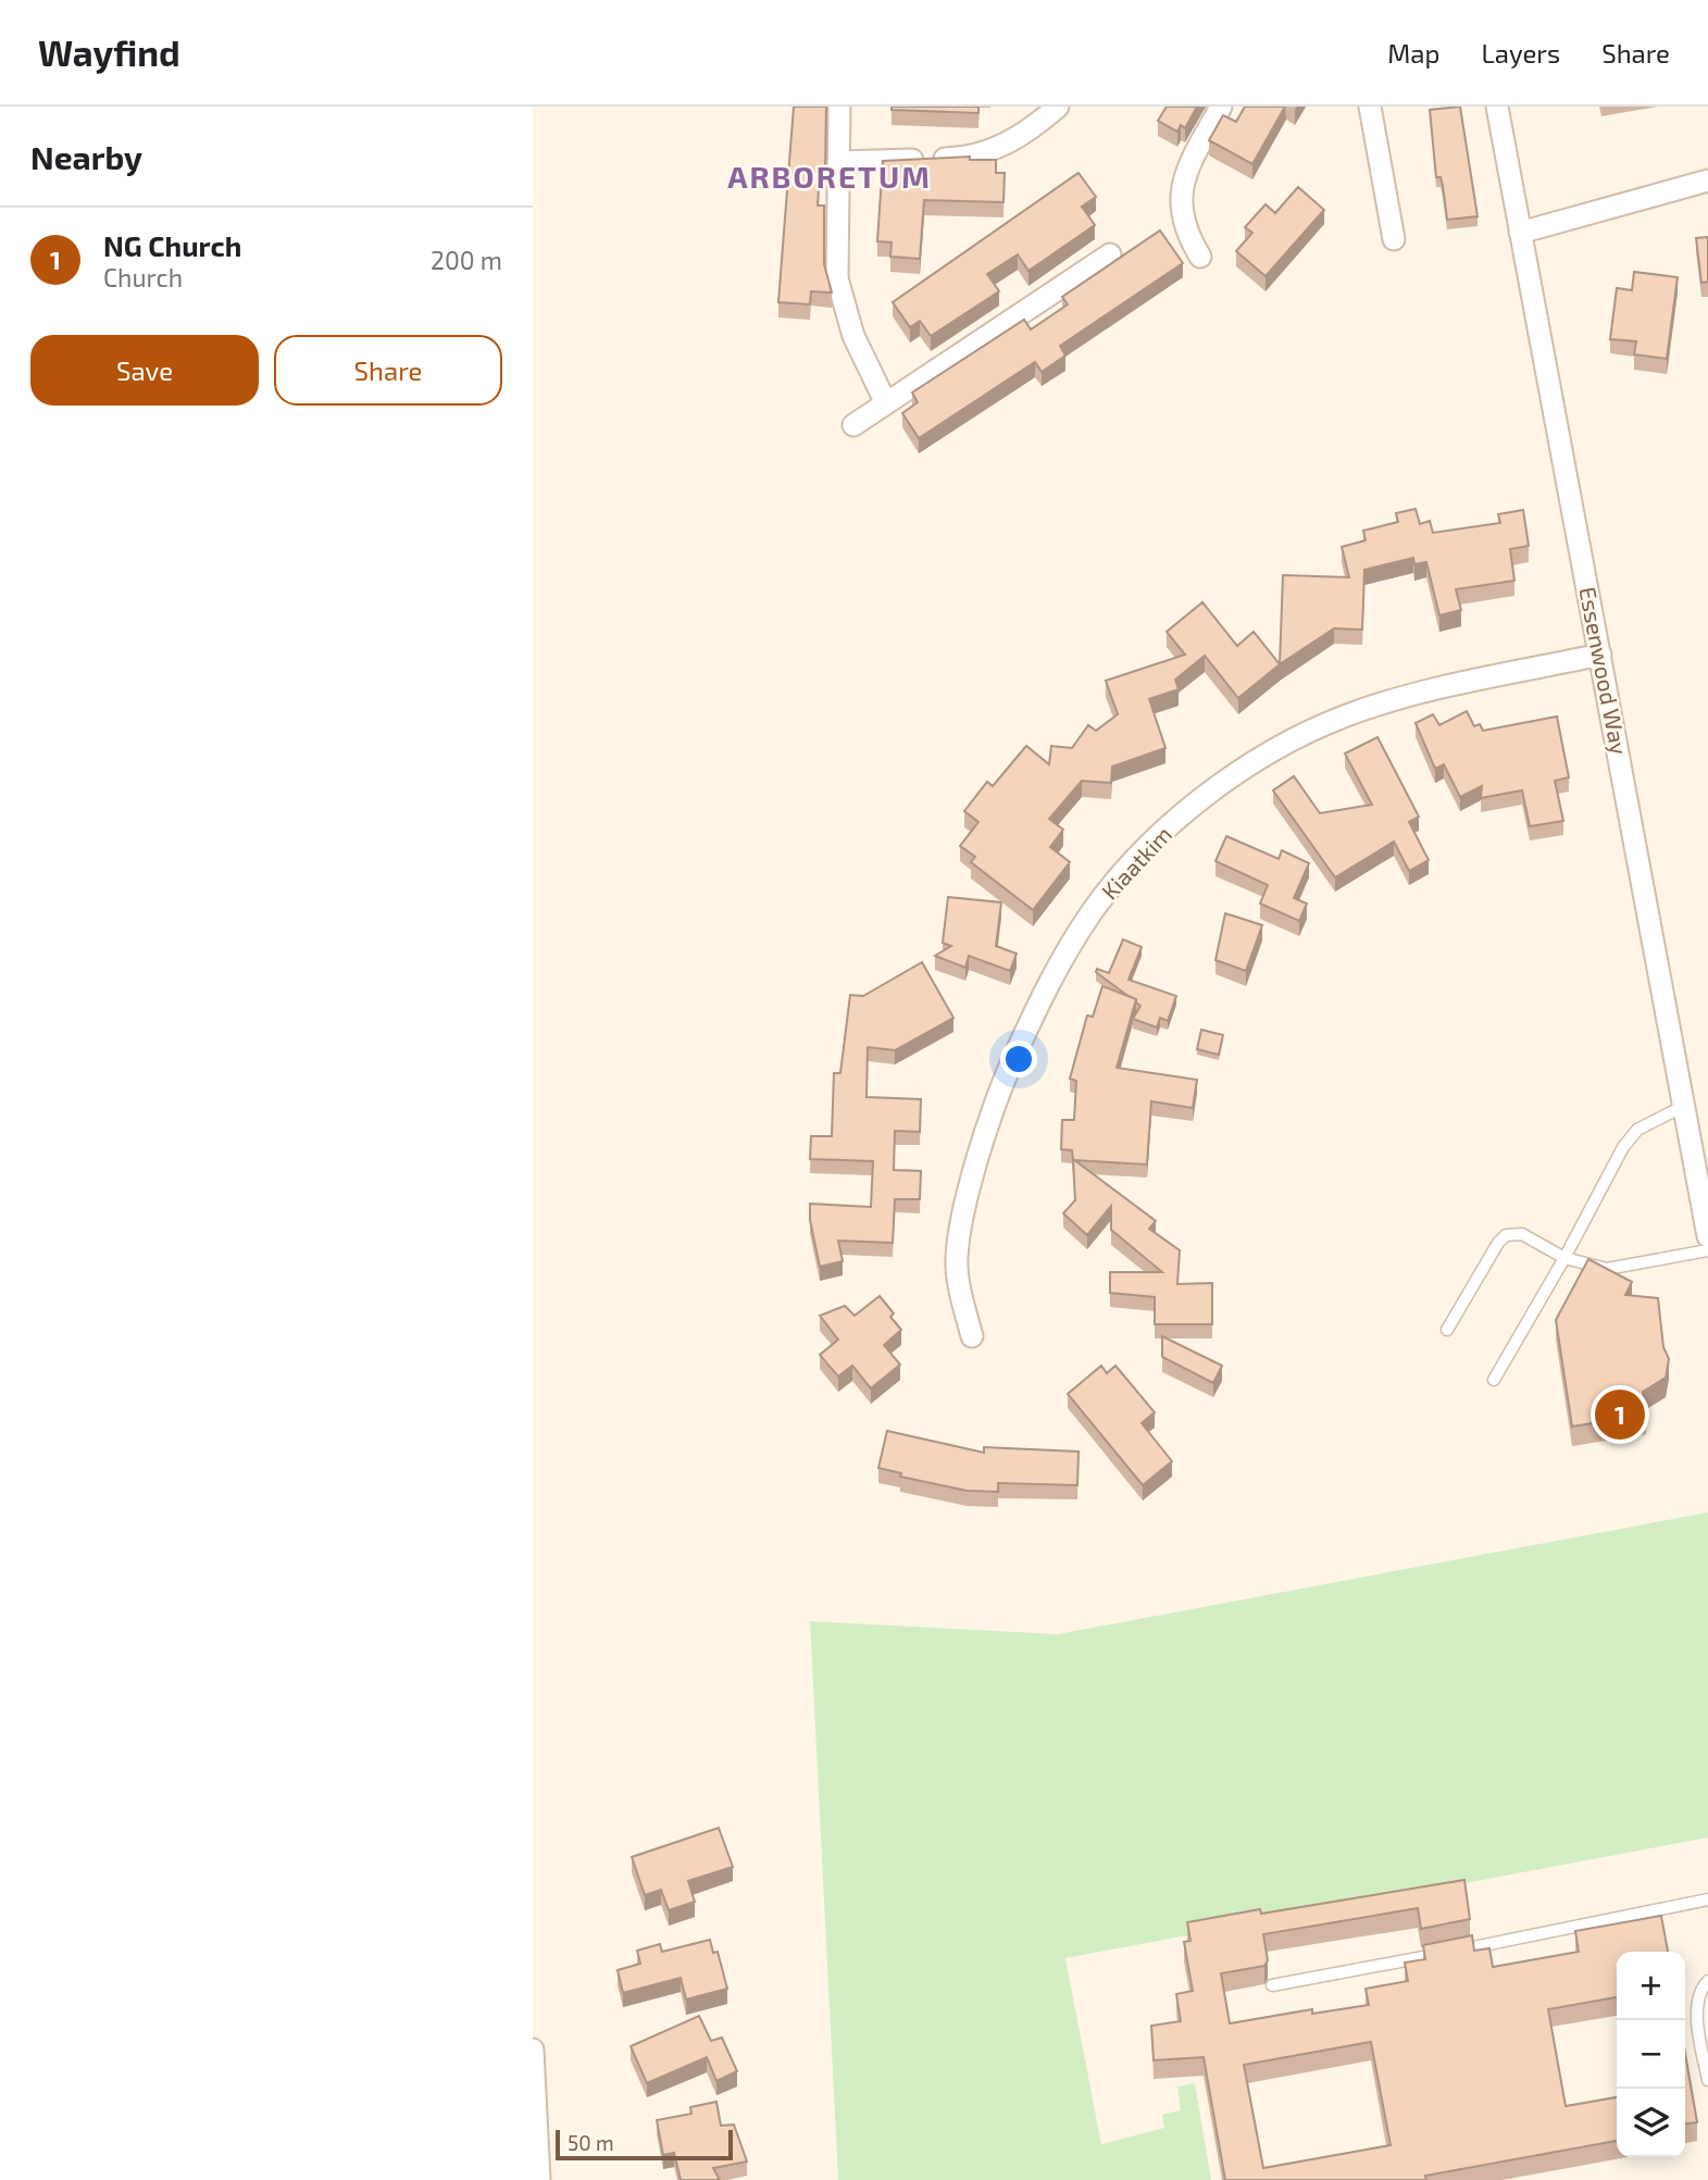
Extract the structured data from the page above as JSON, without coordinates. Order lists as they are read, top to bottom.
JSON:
{
  "streets": {
    "street": ["Essenwood Way", "Kiaatkim"]
  },
  "crossings": [
    ["Essenwood Way", "Kiaatkim"]
  ],
  "districts": ["ARBORETUM"],
  "scale_bar": "50 m",
  "page": {
    "header": "Wayfind",
    "nav": ["Map", "Layers", "Share"],
    "heading": "Nearby",
    "list": [
      {
        "mark": "1",
        "name": "NG Church",
        "note": "Church",
        "value": "200 m"
      }
    ],
    "buttons": ["Save", "Share"],
    "pins": "1",
    "map_buttons": ["+", "−"],
    "scale": "50 m"
  }
}
